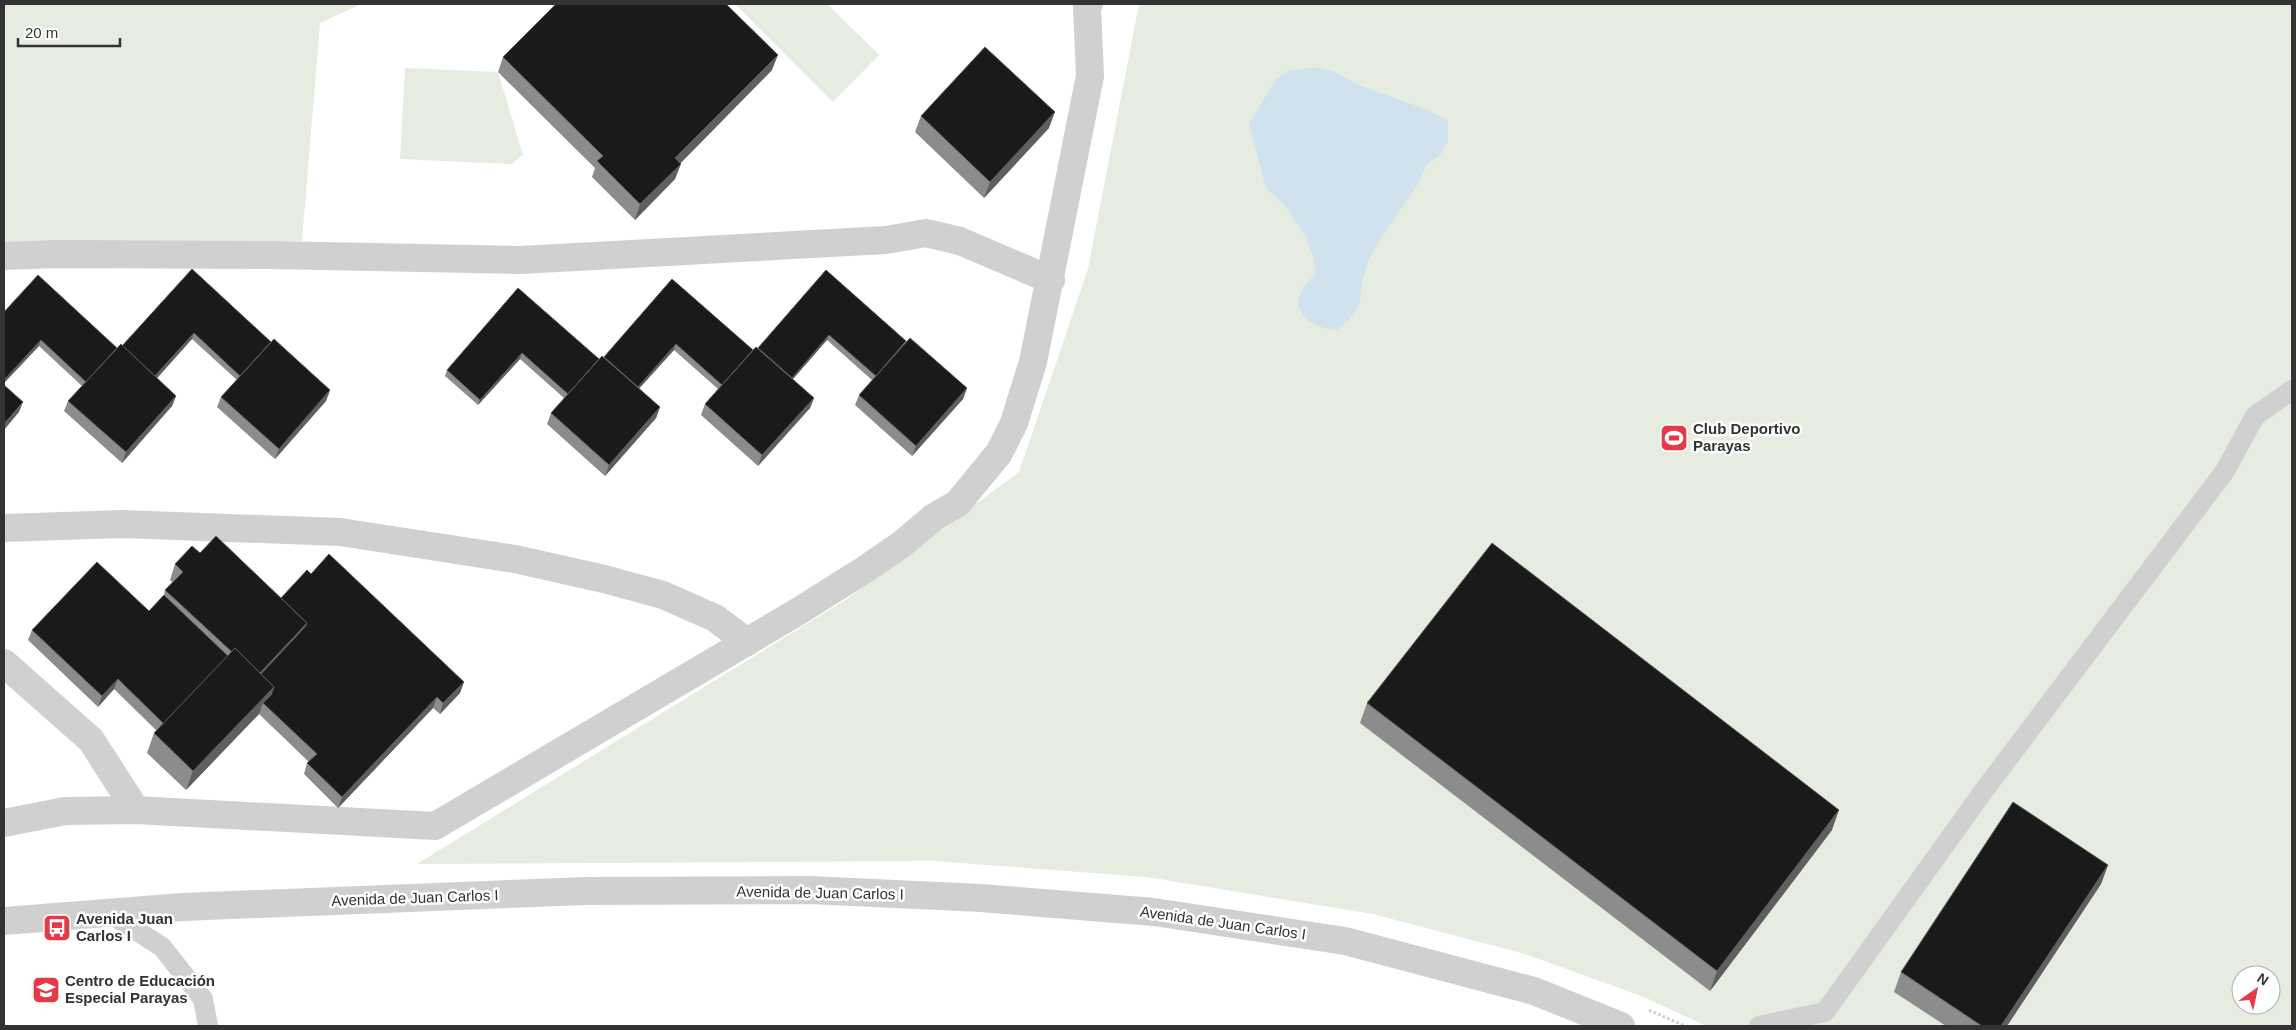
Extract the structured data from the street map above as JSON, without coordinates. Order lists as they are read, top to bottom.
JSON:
{
  "streets": {
    "street": ["Avenida de Juan Carlos I"]
  },
  "places": {
    "sports": ["Club Deportivo Parayas"],
    "bus stop": ["Avenida Juan Carlos I"],
    "school or university": ["Centro de Educación Especial Parayas"]
  },
  "scale_bar": "20 m",
  "north": "top right"
}
